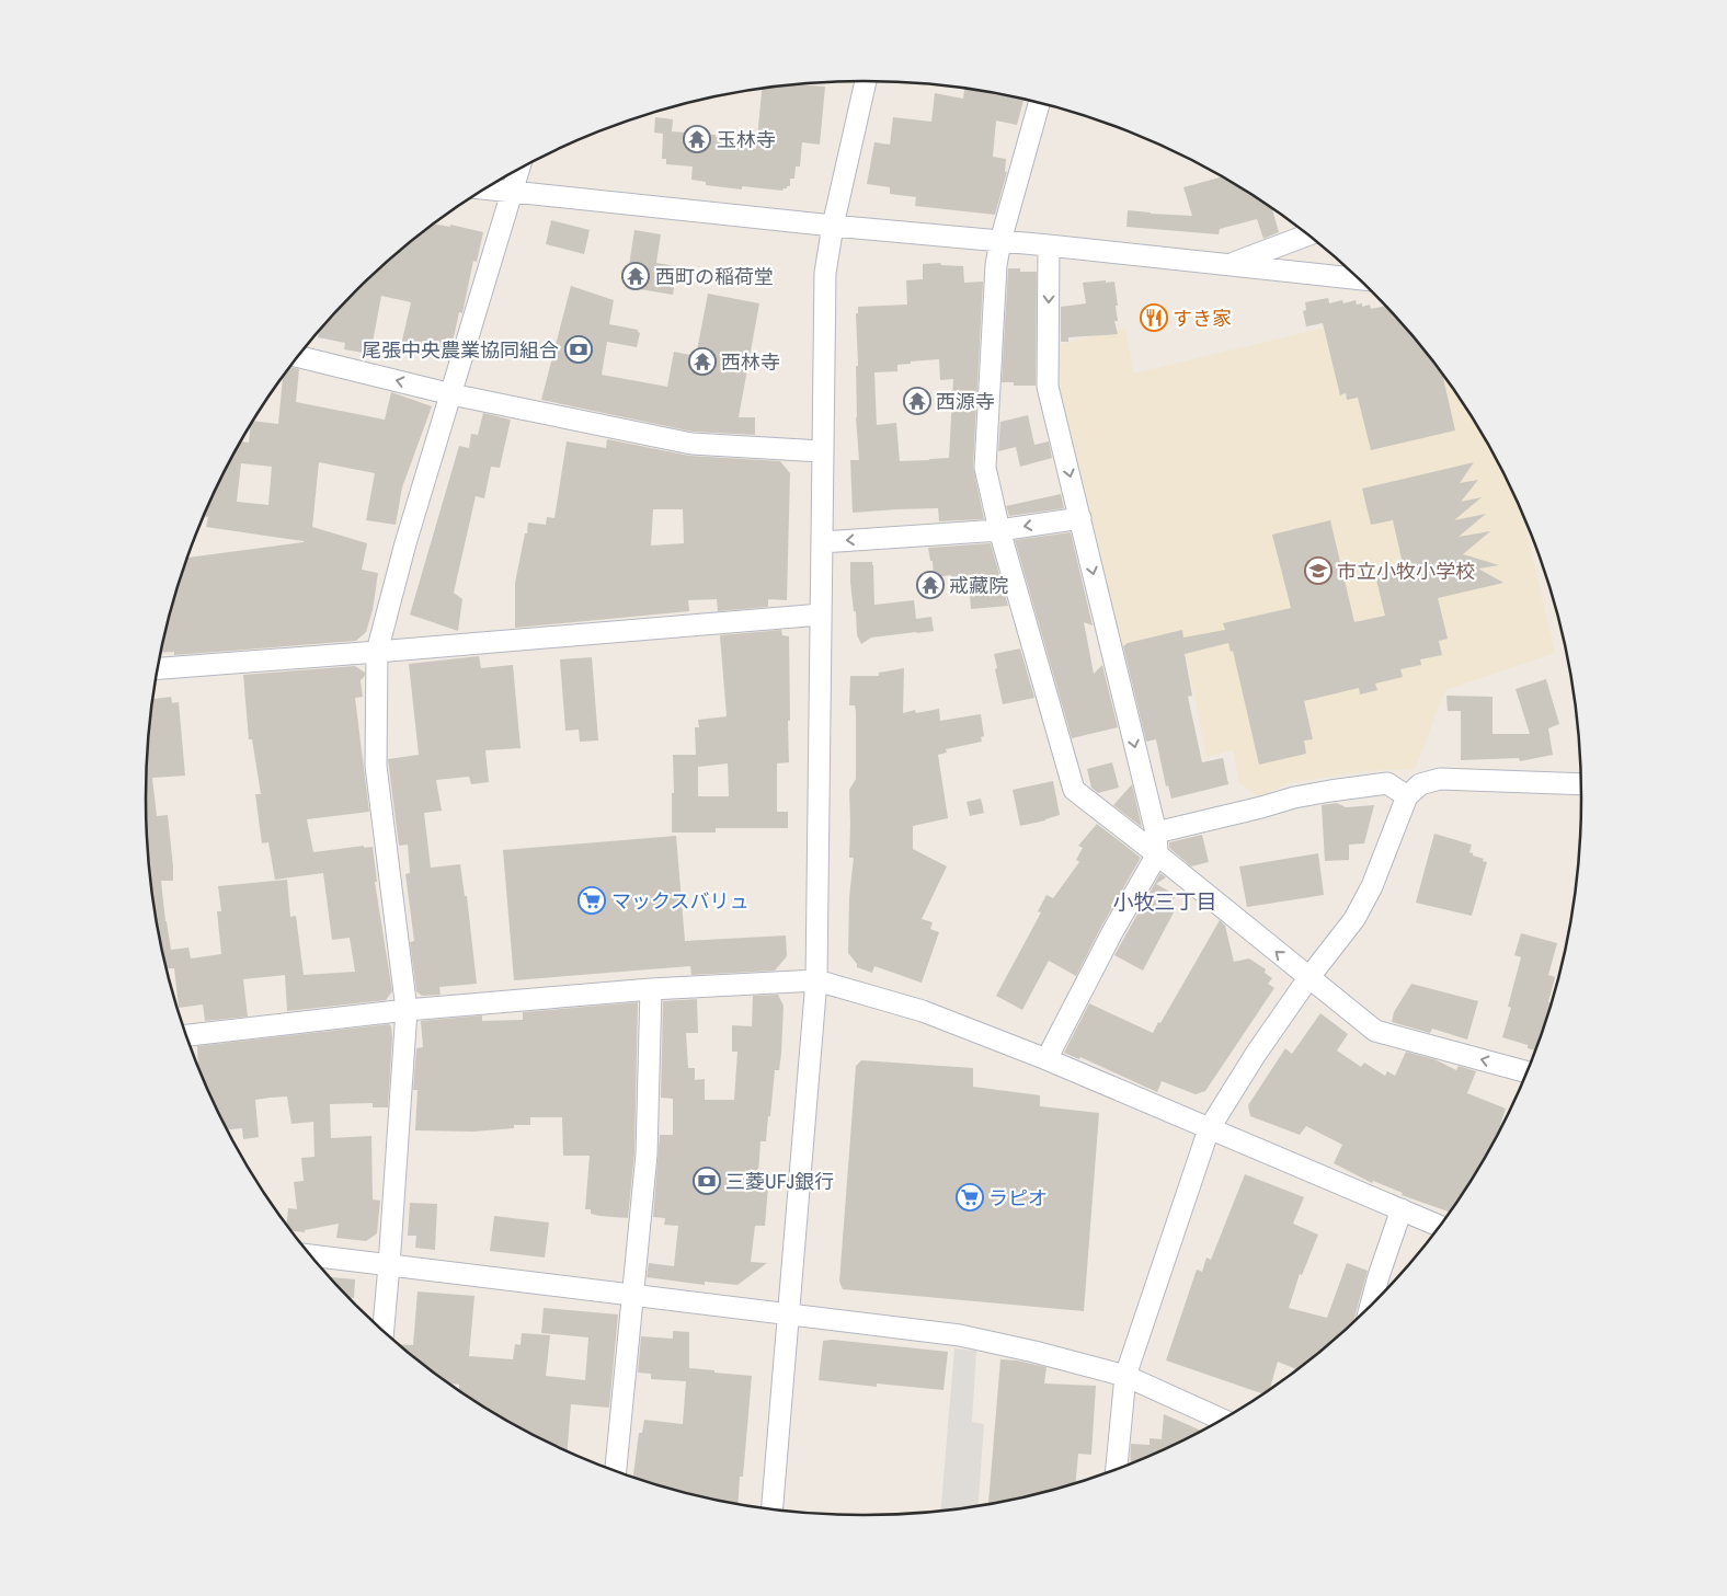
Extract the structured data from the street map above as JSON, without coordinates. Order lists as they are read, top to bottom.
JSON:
{
  "districts": ["小牧三丁目"],
  "places": {
    "temple": [
      "玉林寺",
      "西町の稲荷堂",
      "西林寺",
      "西源寺",
      "戒藏院"
    ],
    "restaurant": ["すき家"],
    "bank": ["尾張中央農業協同組合", "三菱UFJ銀行"],
    "school or university": ["市立小牧小学校"],
    "supermarket": ["マックスバリュ", "ラピオ"]
  }
}
